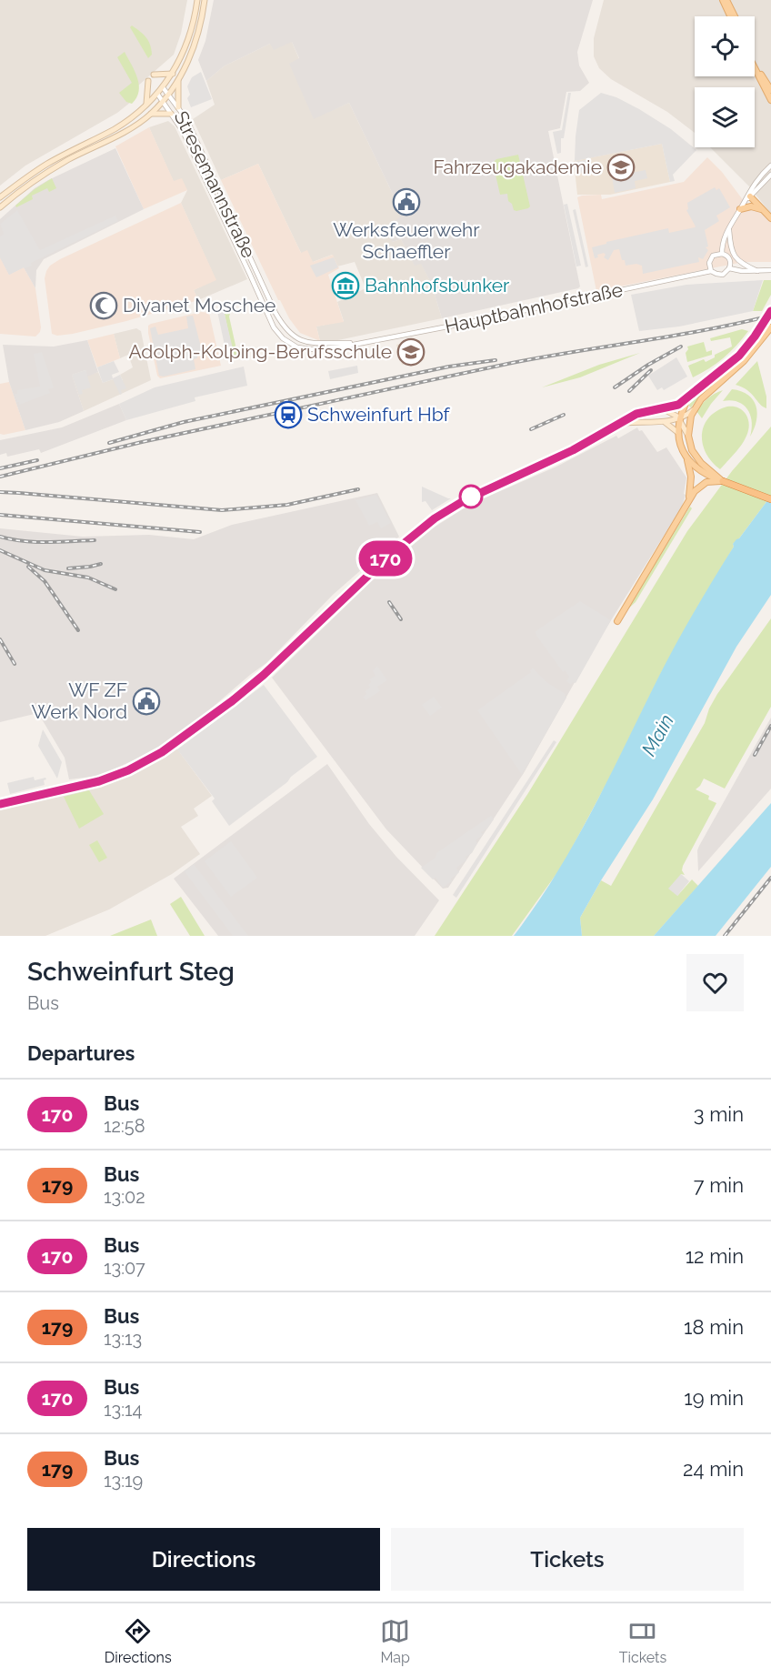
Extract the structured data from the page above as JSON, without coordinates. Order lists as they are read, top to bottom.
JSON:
{
  "streets": {
    "street": ["Stresemannstraße", "Hauptbahnhofstraße"]
  },
  "crossings": [
    ["Stresemannstraße", "Hauptbahnhofstraße"]
  ],
  "water": ["Main"],
  "places": {
    "school or university": ["Fahrzeugakademie", "Adolph-Kolping-Berufsschule"],
    "public building": ["Werksfeuerwehr Schaeffler", "WF ZF Werk Nord"],
    "museum": ["Bahnhofsbunker"],
    "mosque": ["Diyanet Moschee"],
    "station": ["Schweinfurt Hbf"]
  },
  "lines": ["bus line 170"],
  "page": {
    "on_map": "170",
    "heading": [
      ["Schweinfurt Steg", "Bus"],
      "Departures"
    ],
    "list": [
      {
        "mark": "170",
        "name": "Bus",
        "note": "12:58",
        "value": "3 min"
      },
      {
        "mark": "179",
        "name": "Bus",
        "note": "13:02",
        "value": "7 min"
      },
      {
        "mark": "170",
        "name": "Bus",
        "note": "13:07",
        "value": "12 min"
      },
      {
        "mark": "179",
        "name": "Bus",
        "note": "13:13",
        "value": "18 min"
      },
      {
        "mark": "170",
        "name": "Bus",
        "note": "13:14",
        "value": "19 min"
      },
      {
        "mark": "179",
        "name": "Bus",
        "note": "13:19",
        "value": "24 min"
      }
    ],
    "buttons": ["Directions", "Tickets"],
    "tabs": ["Directions", "Map", "Tickets"]
  }
}
